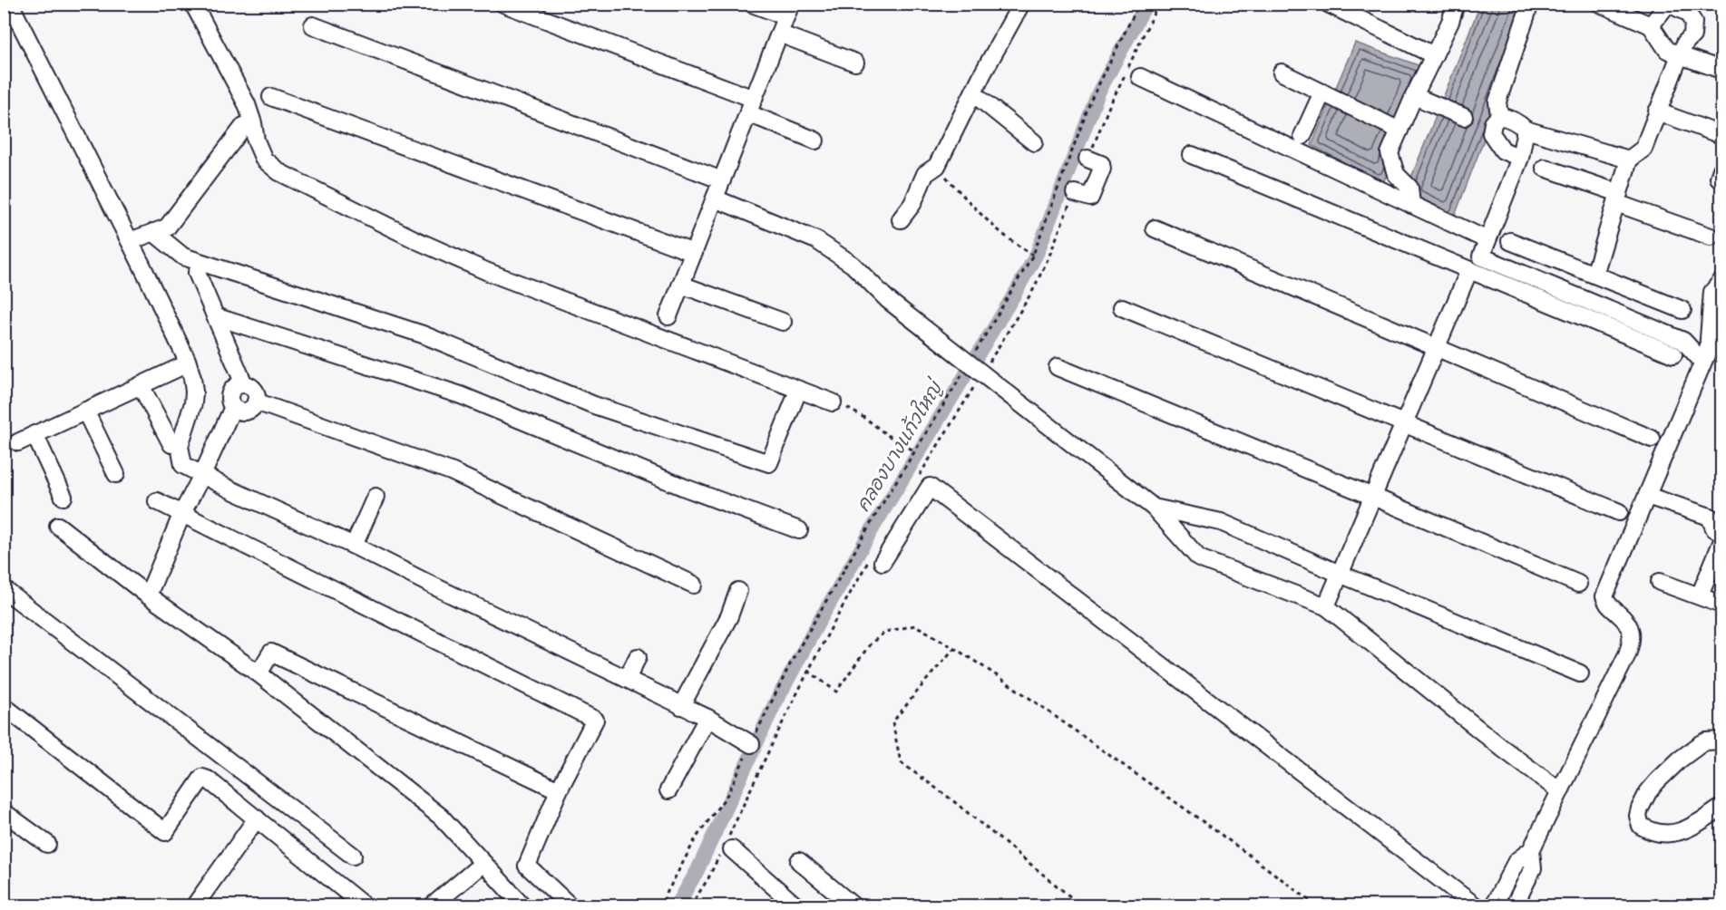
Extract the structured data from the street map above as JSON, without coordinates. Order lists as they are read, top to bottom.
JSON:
{
  "water": ["คลองบางแก้วใหญ่"]
}
